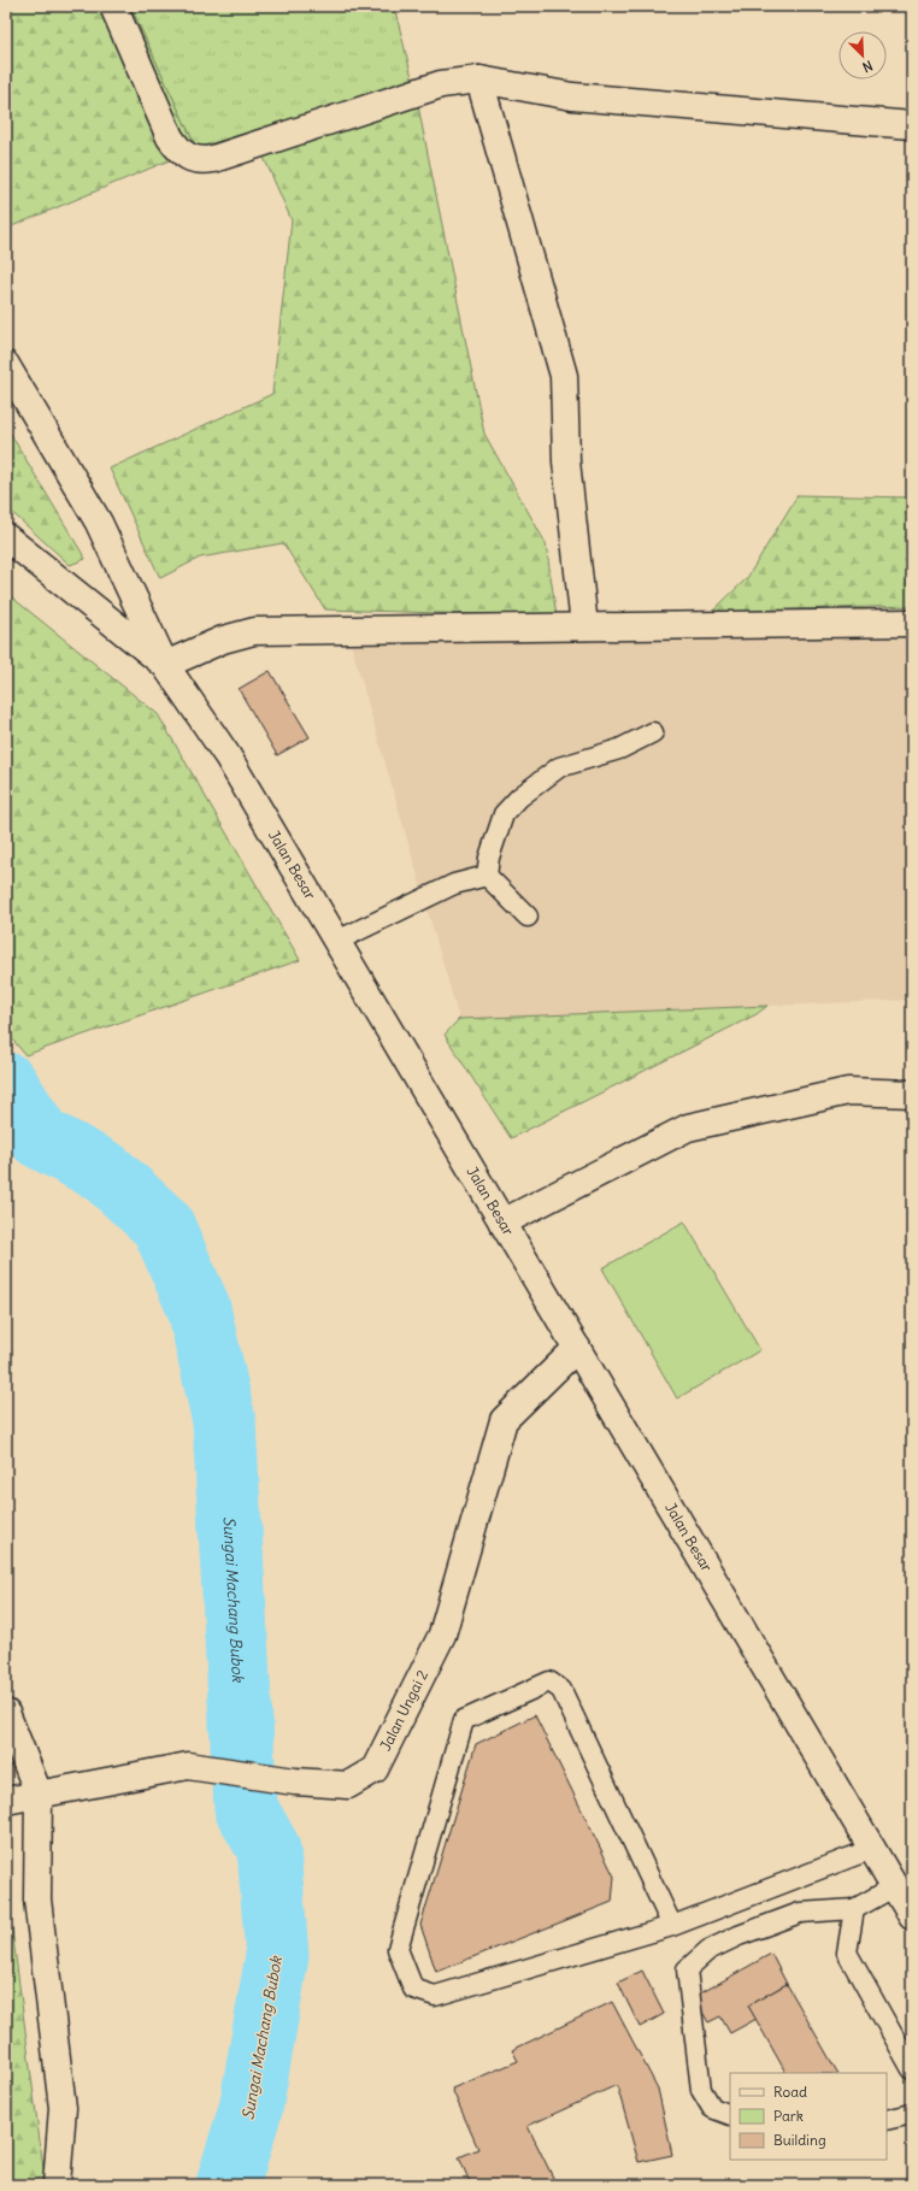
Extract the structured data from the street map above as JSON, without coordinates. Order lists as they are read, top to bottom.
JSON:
{
  "streets": {
    "street": ["Jalan Besar", "Jalan Ungai 2"]
  },
  "crossings": [
    ["Jalan Besar", "Jalan Ungai 2"]
  ],
  "water": ["Sungai Machang Bubok"],
  "legend": ["Road", "Park", "Building"],
  "north": "bottom right"
}
